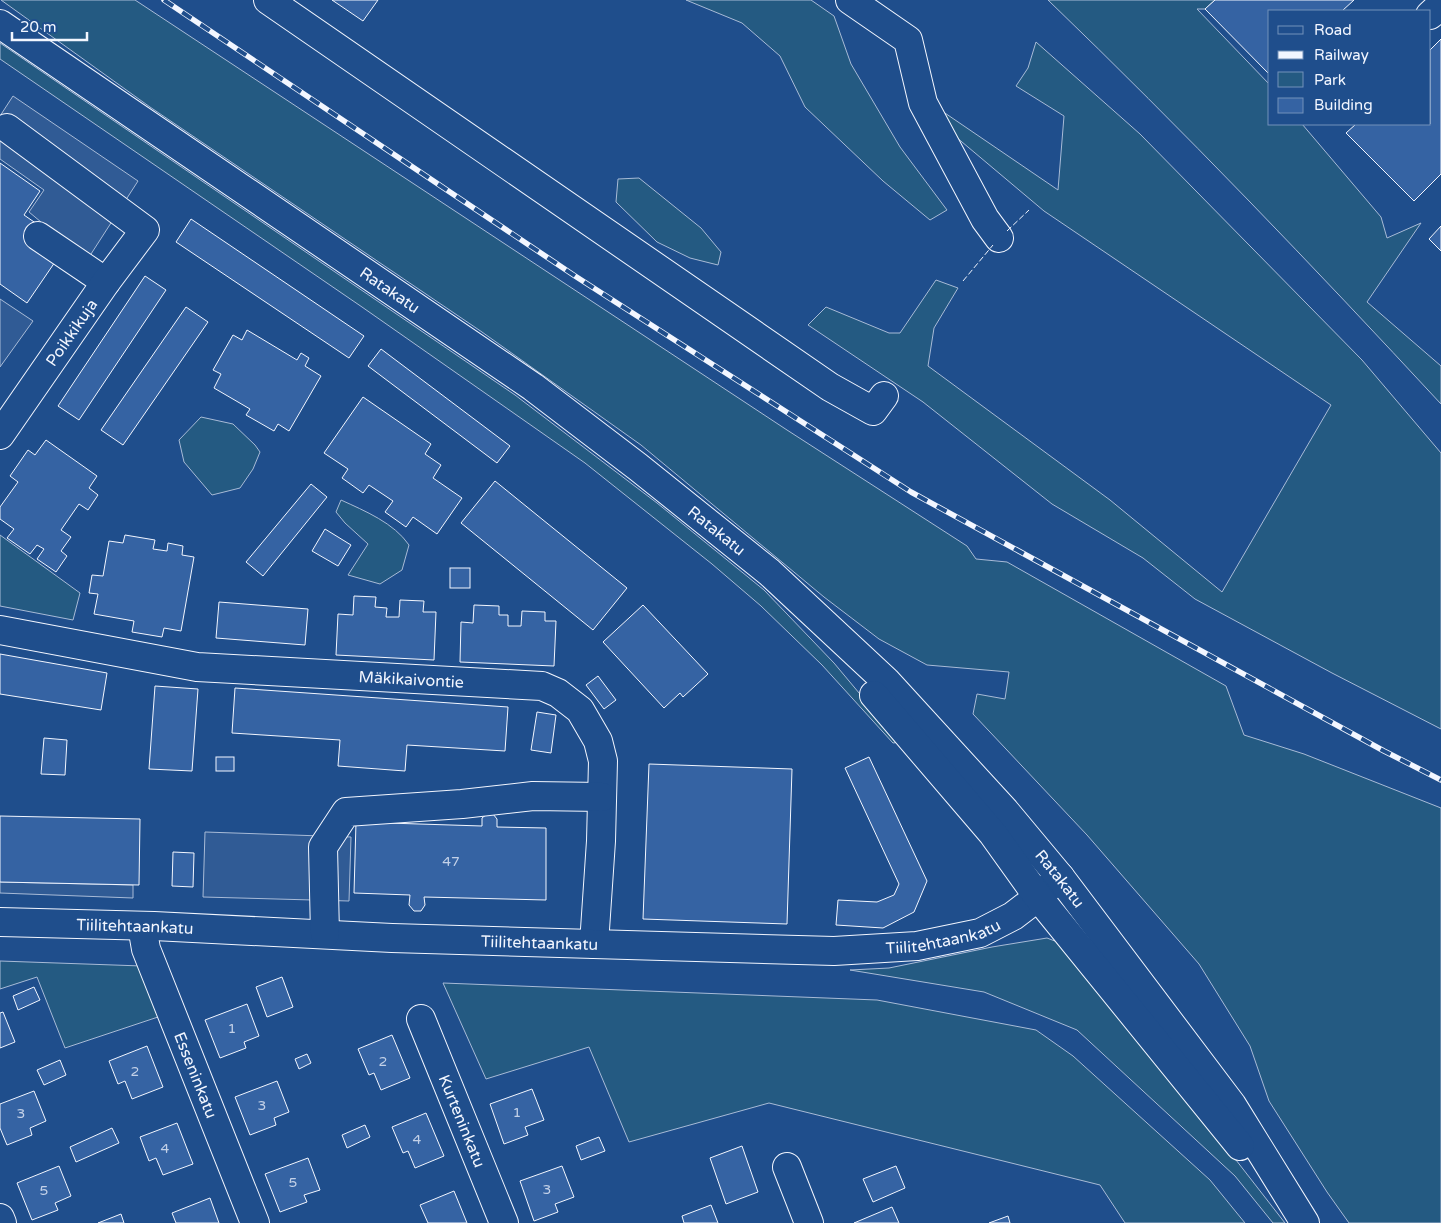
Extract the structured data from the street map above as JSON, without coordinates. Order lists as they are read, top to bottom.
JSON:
{
  "streets": {
    "street": [
      "Ratakatu",
      "Poikkikuja",
      "Mäkikaivontie",
      "Tiilitehtaankatu",
      "Esseninkatu",
      "Kurteninkatu"
    ]
  },
  "crossings": [
    ["Ratakatu", "Tiilitehtaankatu"],
    ["Mäkikaivontie", "Tiilitehtaankatu"],
    ["Tiilitehtaankatu", "Esseninkatu"]
  ],
  "house_numbers": [
    "47",
    "1",
    "2",
    "2",
    "3",
    "1",
    "3",
    "4",
    "4",
    "5",
    "3",
    "5"
  ],
  "legend": [
    "Road",
    "Railway",
    "Park",
    "Building"
  ],
  "scale_bar": "20 m"
}
